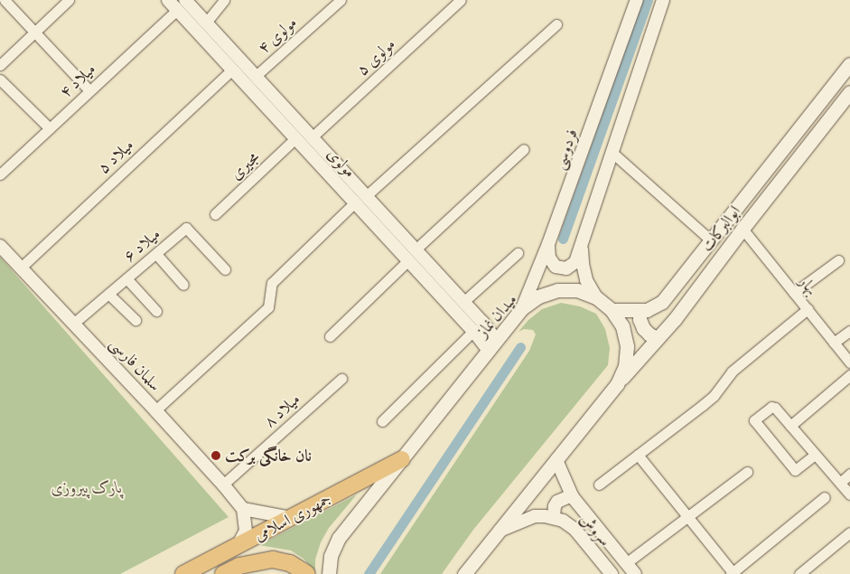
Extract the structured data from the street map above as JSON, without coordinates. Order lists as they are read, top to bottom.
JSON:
{
  "streets": {
    "main road": ["ابوالبرکات", "میدان نماز", "جمهوری اسلامی"],
    "street": [
      "مولوی ۴",
      "مولوی ۵",
      "میلاد ۴",
      "فردوسی",
      "میلاد ۵",
      "مولوی",
      "مجیری",
      "میلاد ۶",
      "بهار",
      "سلمان فارسی",
      "میلاد ۸",
      "سروش"
    ]
  },
  "crossings": [
    ["مولوی ۴", "مولوی"],
    ["مولوی ۵", "مولوی"],
    ["میلاد ۴", "مولوی"],
    ["فردوسی", "میدان نماز"],
    ["میلاد ۵", "مولوی"],
    ["میلاد ۵", "سلمان فارسی"],
    ["مولوی", "مجیری"],
    ["مولوی", "میدان نماز"],
    ["ابوالبرکات", "بهار"],
    ["ابوالبرکات", "میدان نماز"],
    ["میلاد ۶", "سلمان فارسی"],
    ["میدان نماز", "جمهوری اسلامی"],
    ["میدان نماز", "سروش"],
    ["سلمان فارسی", "میلاد ۸"]
  ],
  "parks": ["پارک پیروزی"],
  "places": ["نان خانگی برکت"]
}
